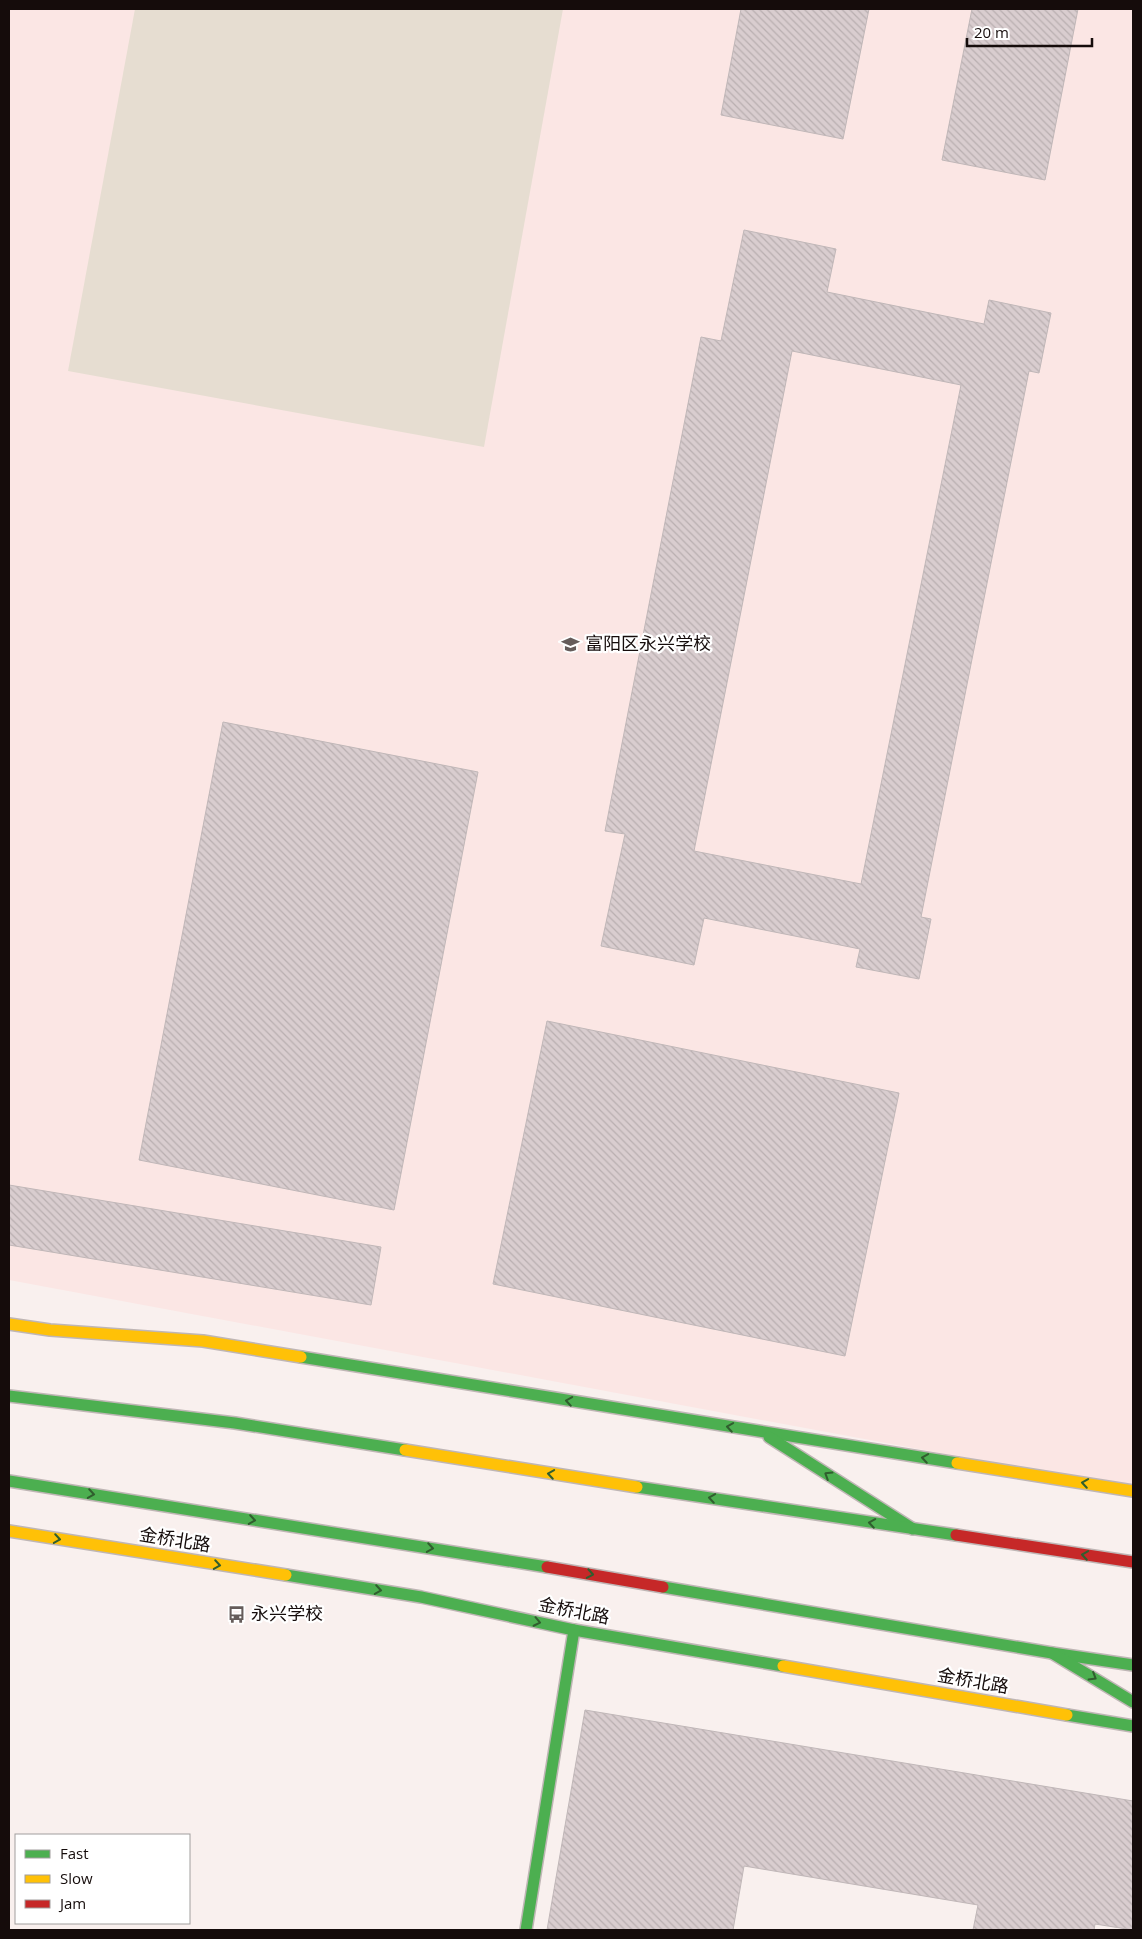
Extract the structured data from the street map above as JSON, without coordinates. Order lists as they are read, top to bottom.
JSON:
{
  "streets": {
    "main road": ["金桥北路"]
  },
  "places": {
    "school or university": ["富阳区永兴学校"],
    "bus stop": ["永兴学校"]
  },
  "legend": ["Fast", "Slow", "Jam"],
  "scale_bar": "20 m"
}
